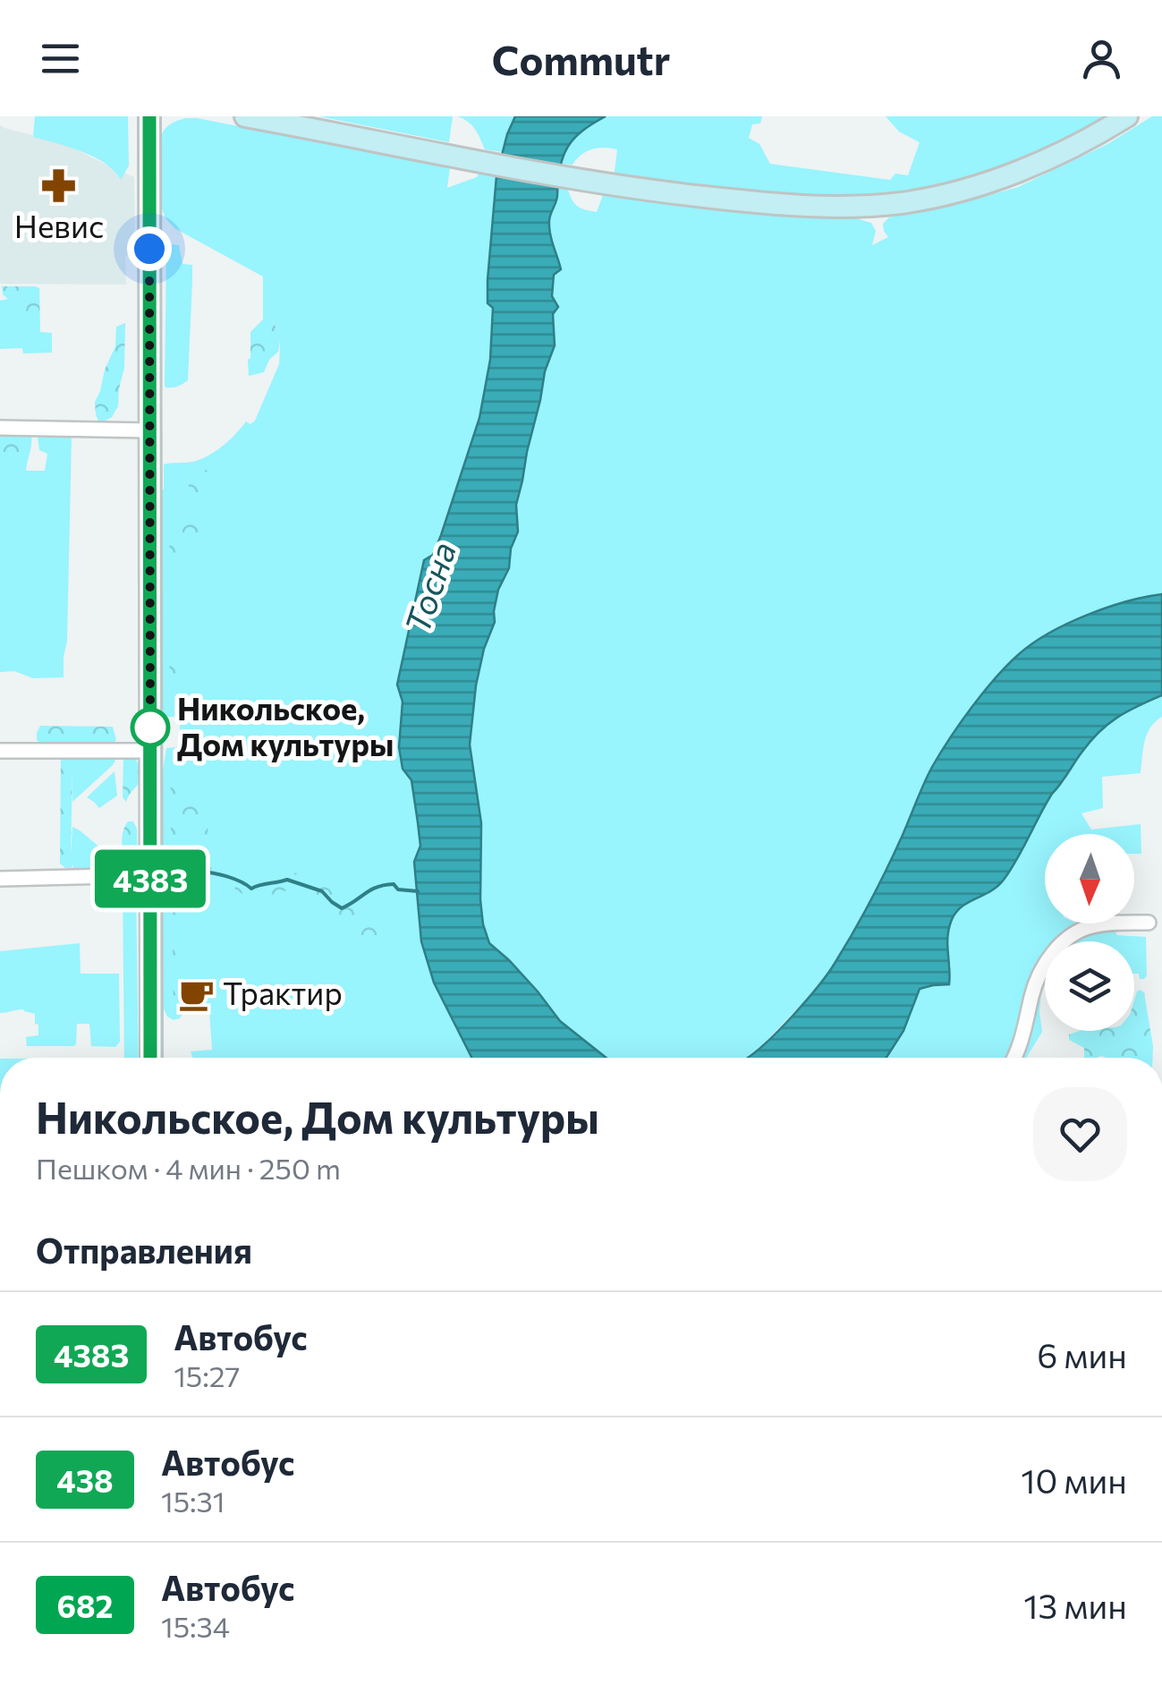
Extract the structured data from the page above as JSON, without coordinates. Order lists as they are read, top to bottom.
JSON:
{
  "water": ["Тосна"],
  "places": {
    "pharmacy": ["Невис"],
    "other": ["Никольское, Дом культуры"],
    "cafe": ["Трактир"]
  },
  "lines": ["bus line 438З"],
  "north": "bottom",
  "page": {
    "header": "Commutr",
    "on_map": "438З",
    "heading": [
      ["Никольское, Дом культуры", "Пешком · 4 мин · 250 m"],
      "Отправления"
    ],
    "list": [
      {
        "mark": "438З",
        "name": "Автобус",
        "note": "15:27",
        "value": "6 мин"
      },
      {
        "mark": "438",
        "name": "Автобус",
        "note": "15:31",
        "value": "10 мин"
      },
      {
        "mark": "682",
        "name": "Автобус",
        "note": "15:34",
        "value": "13 мин"
      }
    ]
  }
}
